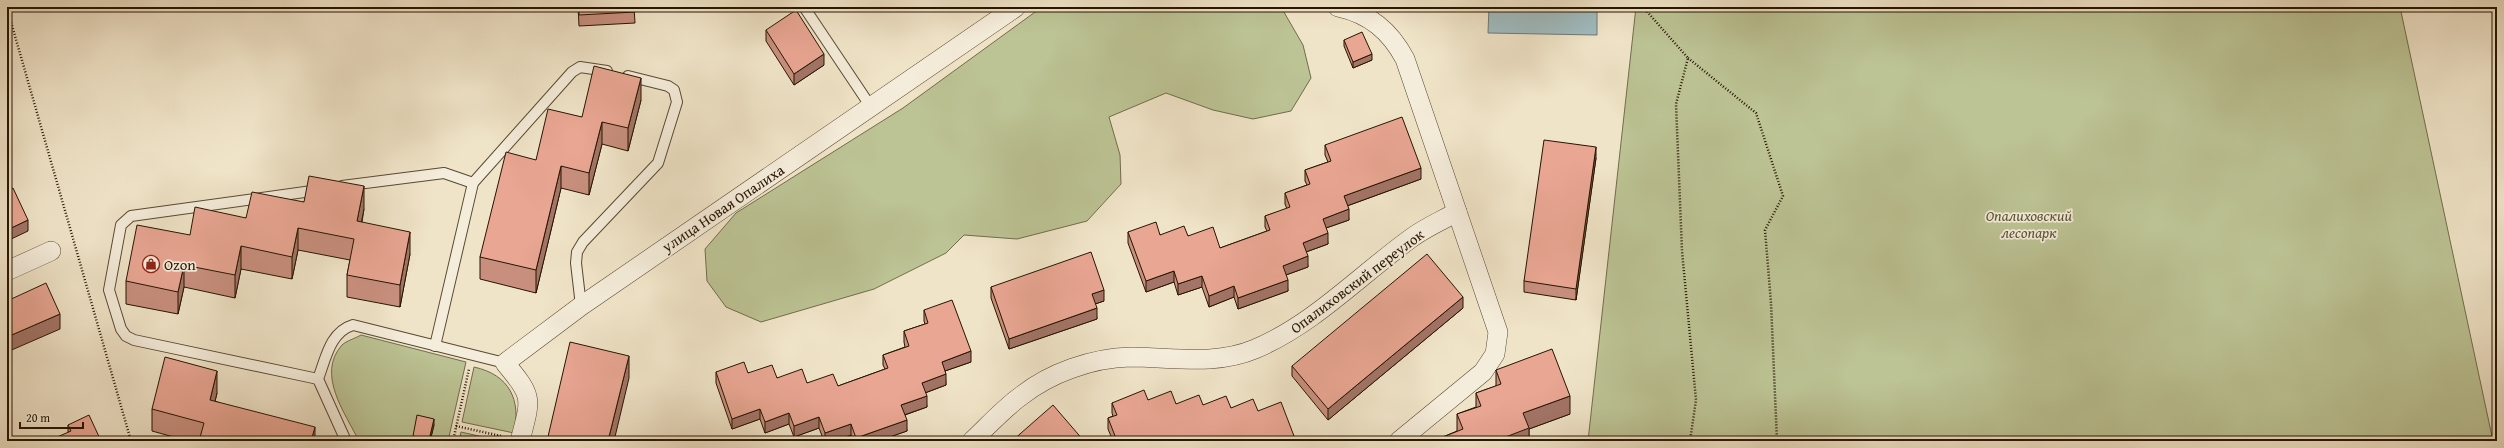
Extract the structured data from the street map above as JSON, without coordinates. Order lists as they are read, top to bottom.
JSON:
{
  "streets": {
    "street": ["улица Новая Опалиха", "Опалиховский переулок"]
  },
  "parks": ["Опалиховский лесопарк"],
  "places": {
    "shop": ["Ozon"]
  },
  "scale_bar": "20 m"
}
